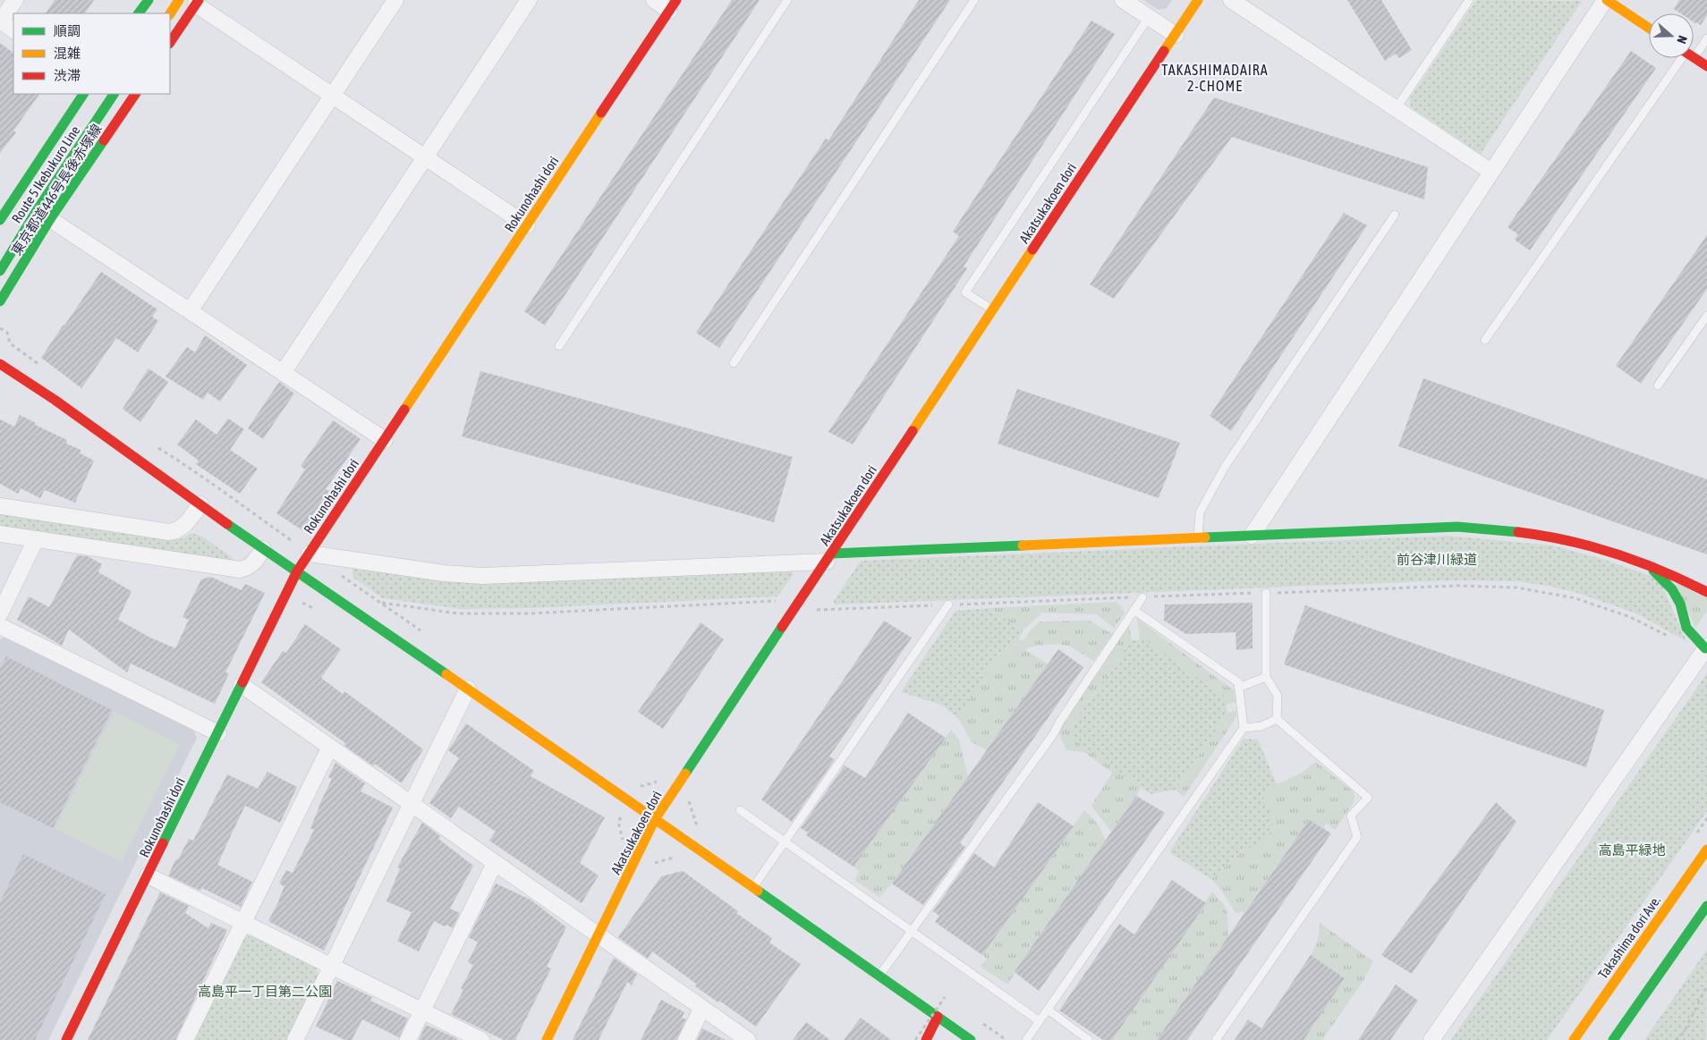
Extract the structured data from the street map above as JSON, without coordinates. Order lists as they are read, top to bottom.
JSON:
{
  "streets": {
    "main road": [
      "Route 5 Ikebukuro Line",
      "東京都道446号長後赤塚線",
      "Rokunohashi dori",
      "Akatsukakoen dori",
      "Takashima dori Ave."
    ]
  },
  "districts": ["TAKASHIMADAIRA 2-CHOME"],
  "parks": ["前谷津川緑道", "高島平緑地", "高島平一丁目第二公園"],
  "legend": ["順調", "混雑", "渋滞"],
  "north": "right"
}
